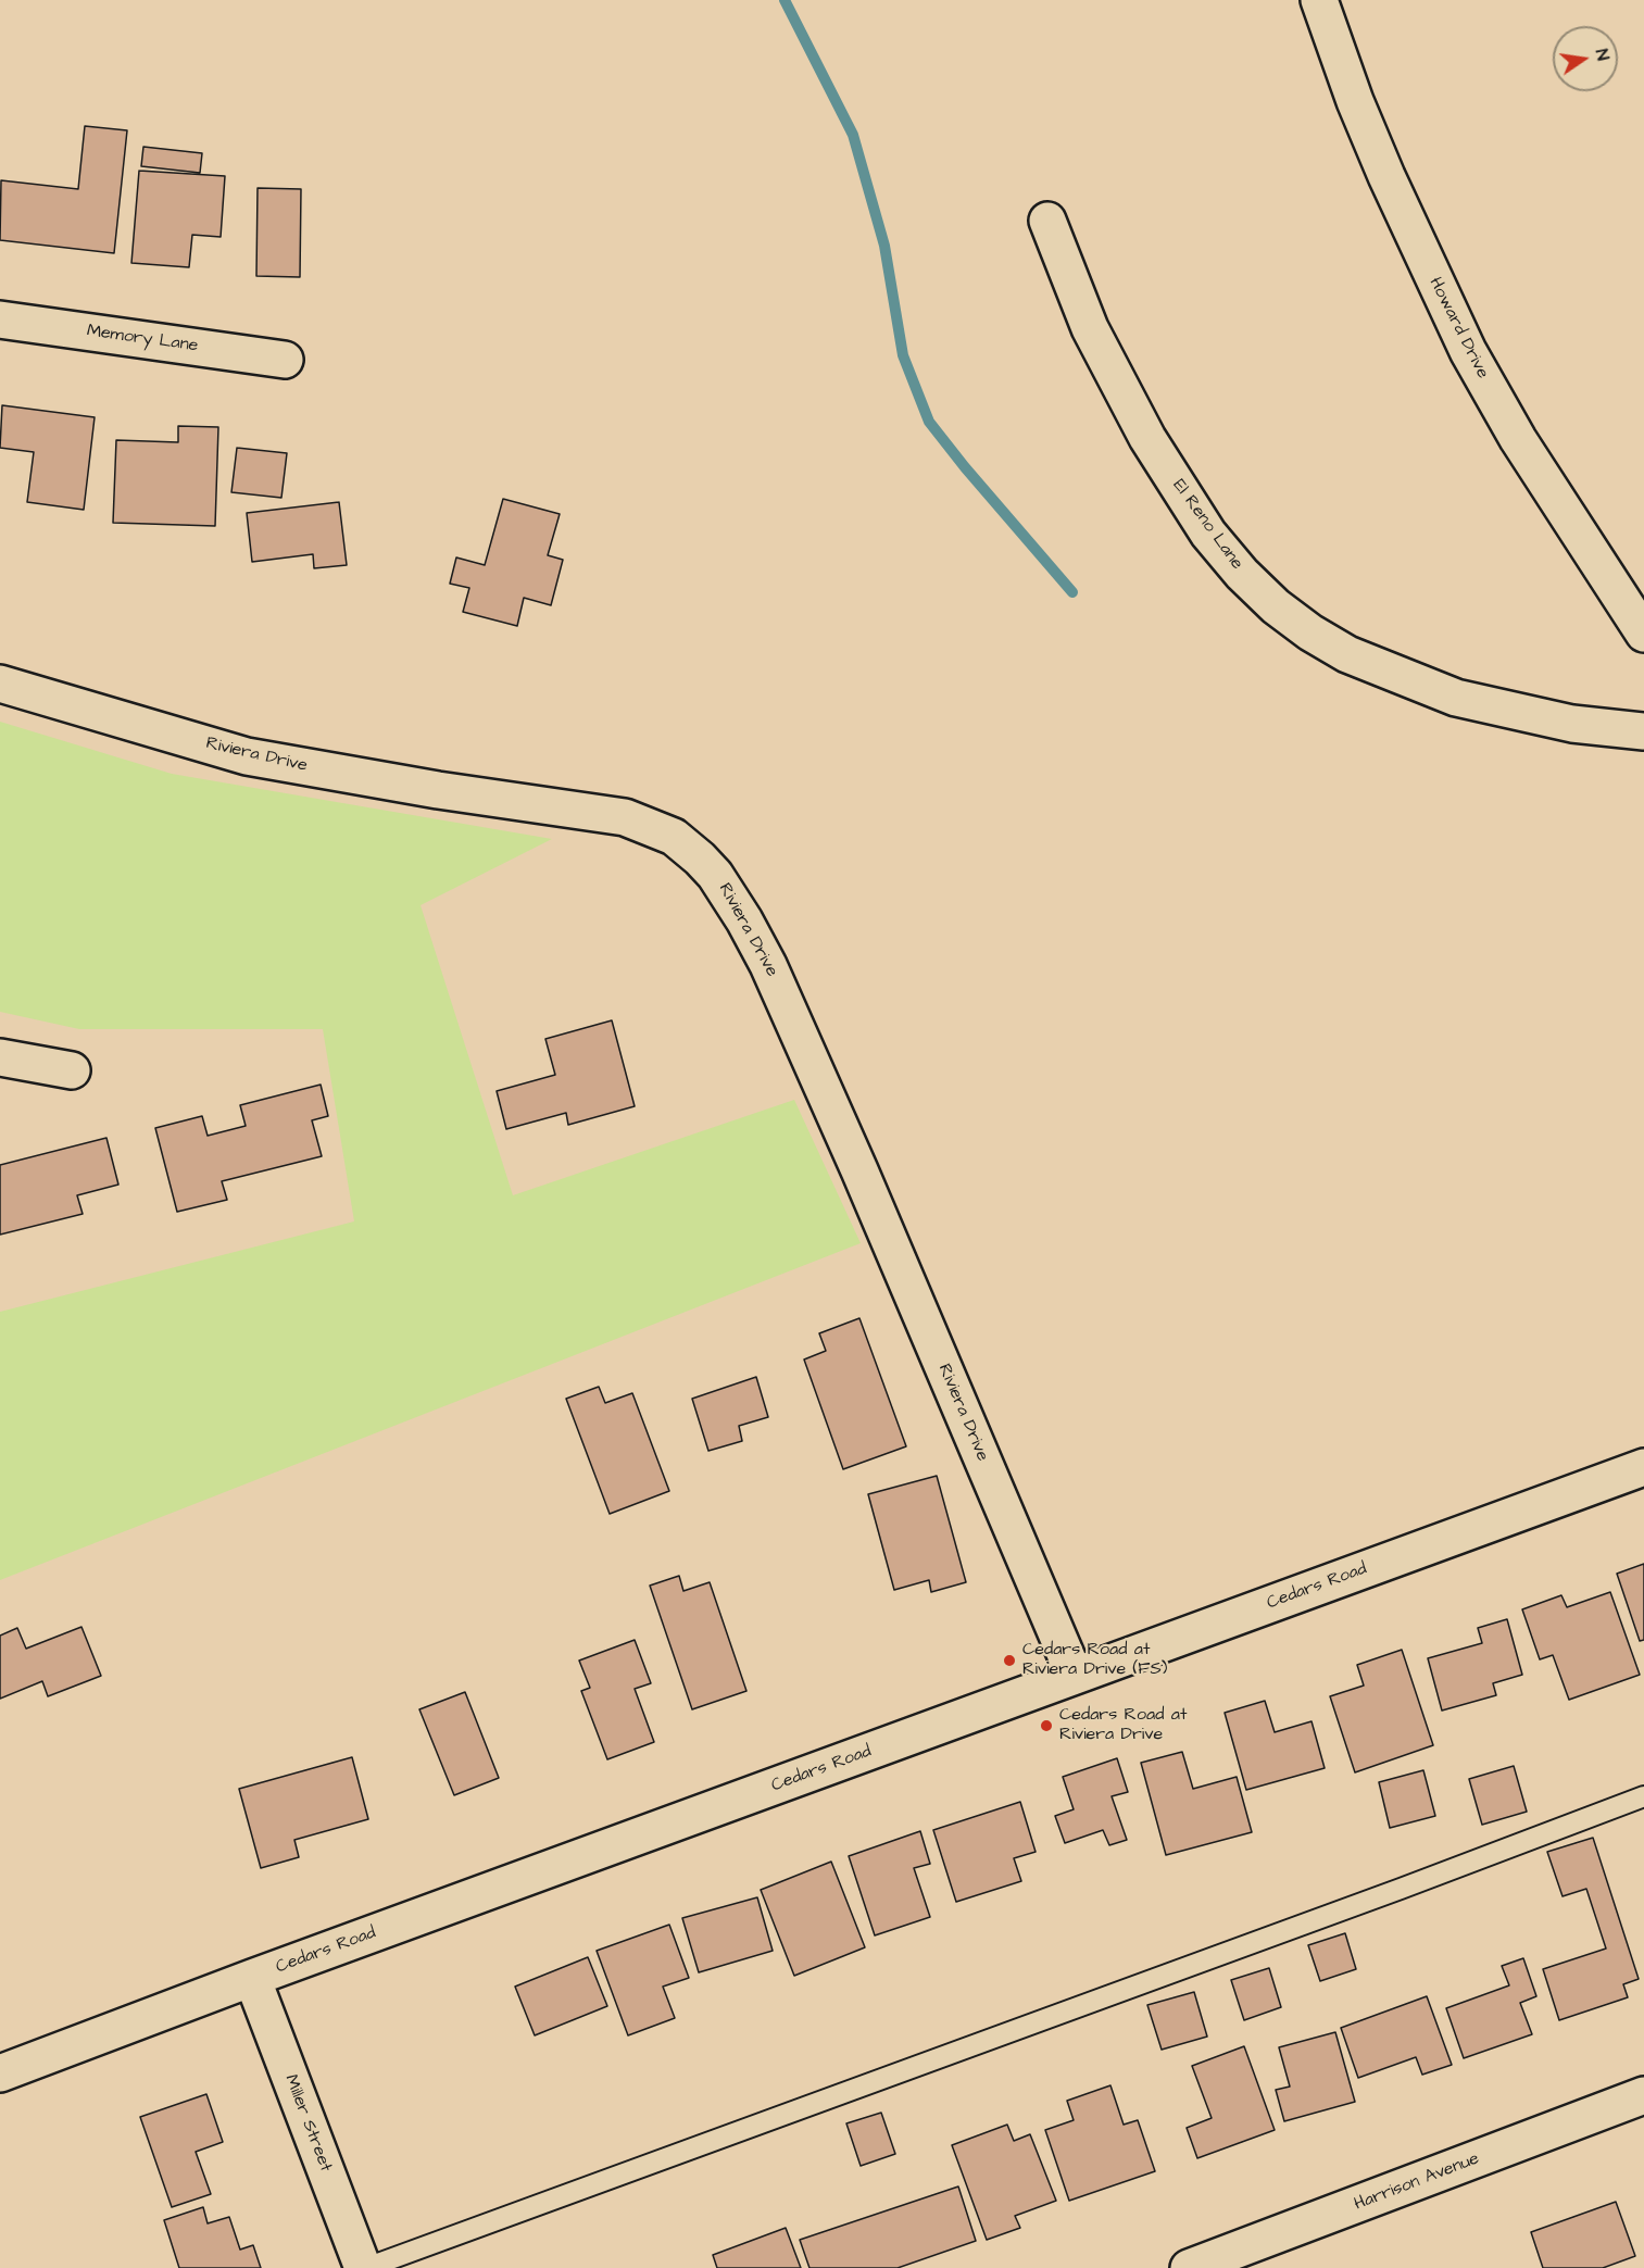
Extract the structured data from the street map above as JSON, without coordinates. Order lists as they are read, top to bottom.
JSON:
{
  "streets": {
    "street": [
      "Howard Drive",
      "Memory Lane",
      "El Reno Lane",
      "Riviera Drive",
      "Cedars Road",
      "Miller Street",
      "Harrison Avenue"
    ]
  },
  "crossings": [
    ["Riviera Drive", "Cedars Road"],
    ["Cedars Road", "Miller Street"]
  ],
  "places": ["Cedars Road at Riviera Drive (FS)", "Cedars Road at Riviera Drive"],
  "north": "right"
}
